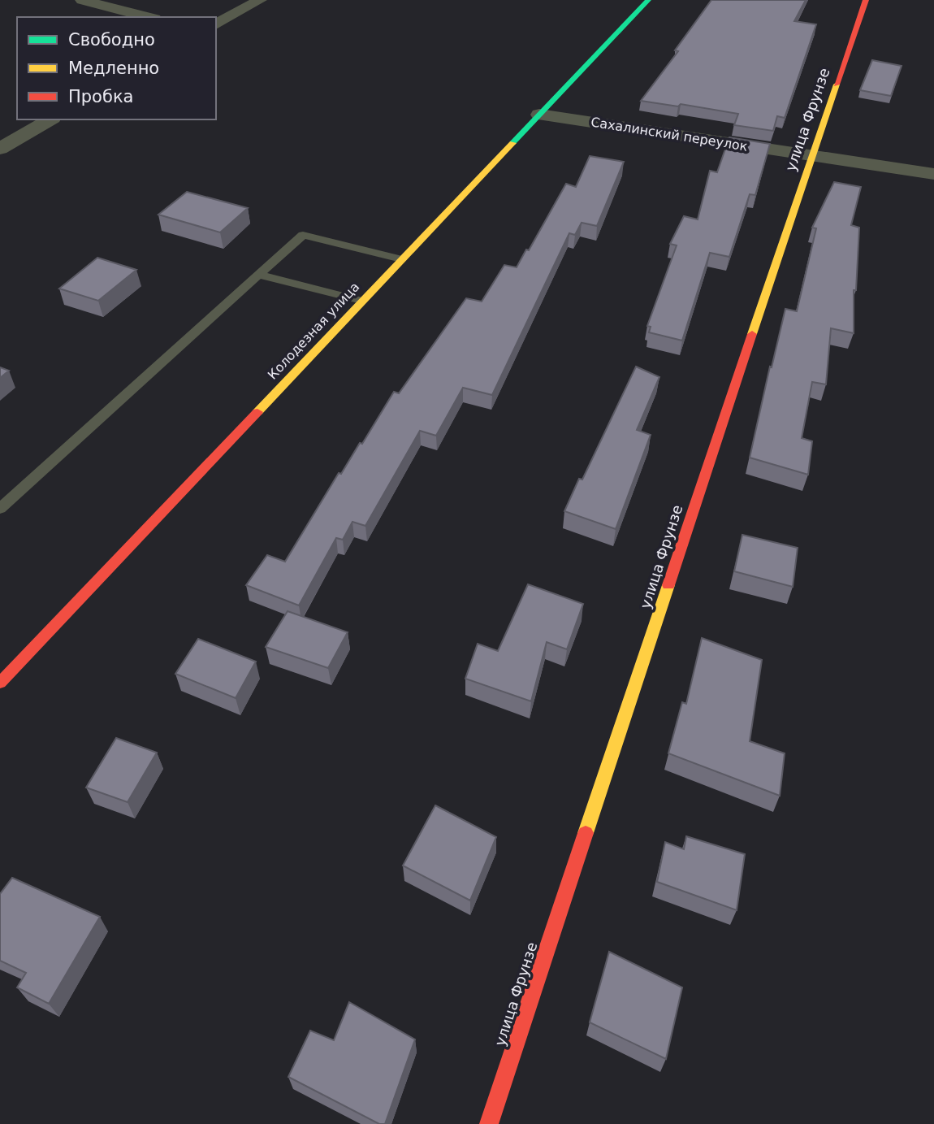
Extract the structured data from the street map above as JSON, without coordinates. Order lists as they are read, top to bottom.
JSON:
{
  "streets": {
    "street": ["улица Фрунзе", "Сахалинский переулок", "Колодезная улица"]
  },
  "crossings": [
    ["улица Фрунзе", "Сахалинский переулок"],
    ["Сахалинский переулок", "Колодезная улица"]
  ],
  "legend": ["Свободно", "Медленно", "Пробка"]
}
